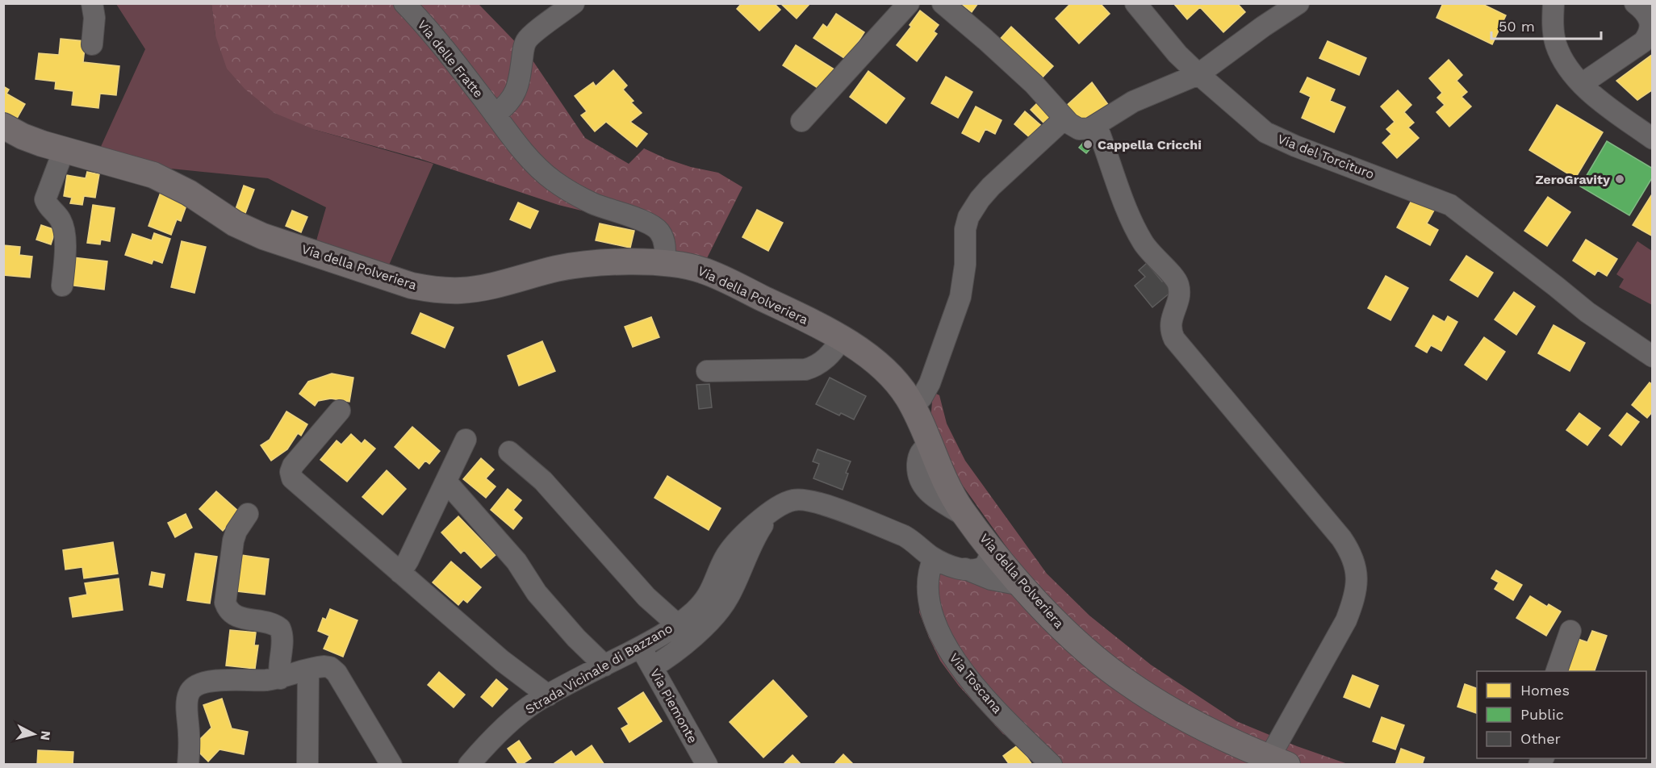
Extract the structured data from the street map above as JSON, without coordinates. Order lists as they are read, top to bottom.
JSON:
{
  "streets": {
    "main road": ["Via della Polveriera"],
    "street": [
      "Via delle Fratte",
      "Via del Torcituro",
      "Strada Vicinale di Bazzano",
      "Via Toscana",
      "Via Piemonte"
    ]
  },
  "crossings": [
    ["Via delle Fratte", "Via della Polveriera"],
    ["Via della Polveriera", "Strada Vicinale di Bazzano"],
    ["Strada Vicinale di Bazzano", "Via Toscana"],
    ["Strada Vicinale di Bazzano", "Via Piemonte"]
  ],
  "places": ["Cappella Cricchi", "ZeroGravity"],
  "legend": ["Homes", "Public", "Other"],
  "scale_bar": "50 m",
  "north": "right"
}
